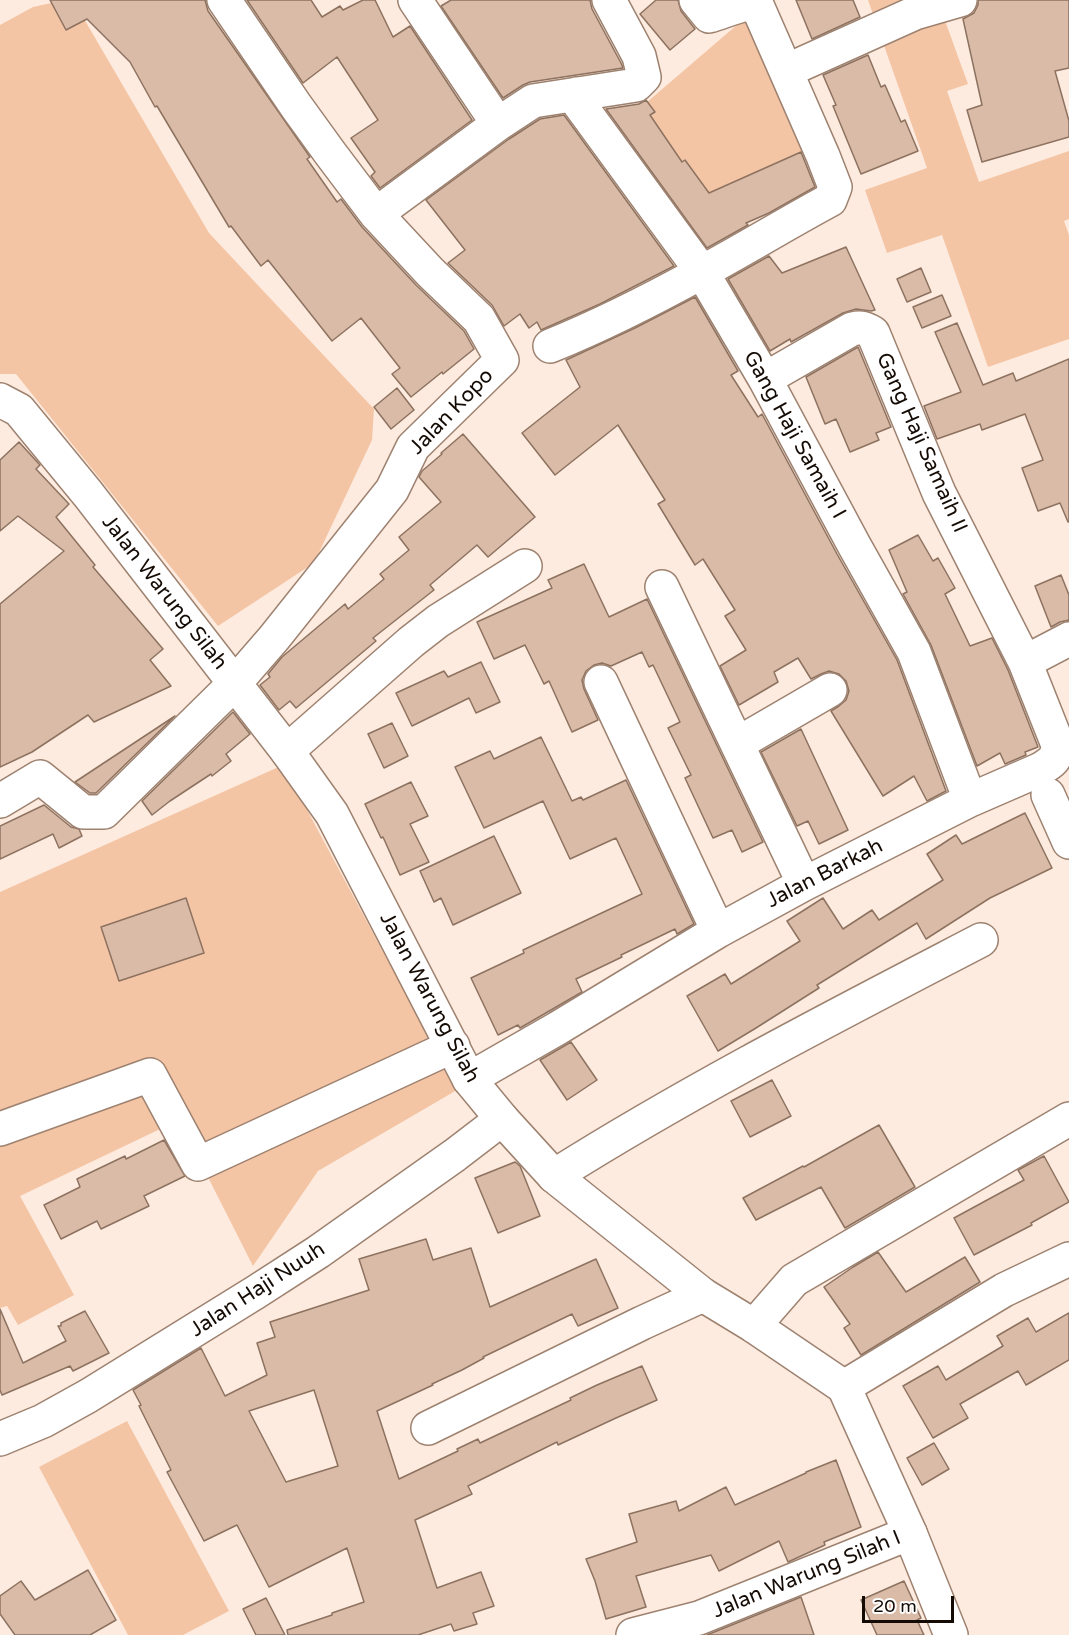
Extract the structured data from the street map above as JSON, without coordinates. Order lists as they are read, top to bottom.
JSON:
{
  "streets": {
    "street": [
      "Jalan Kopo",
      "Gang Haji Samaih I",
      "Gang Haji Samaih II",
      "Jalan Warung Silah",
      "Jalan Barkah",
      "Jalan Haji Nuuh",
      "Jalan Warung Silah I"
    ]
  },
  "crossings": [
    ["Jalan Kopo", "Jalan Warung Silah"],
    ["Gang Haji Samaih I", "Gang Haji Samaih II"],
    ["Gang Haji Samaih I", "Jalan Barkah"],
    ["Gang Haji Samaih II", "Jalan Barkah"],
    ["Jalan Warung Silah", "Jalan Barkah"],
    ["Jalan Warung Silah", "Jalan Haji Nuuh"]
  ],
  "scale_bar": "20 m"
}
